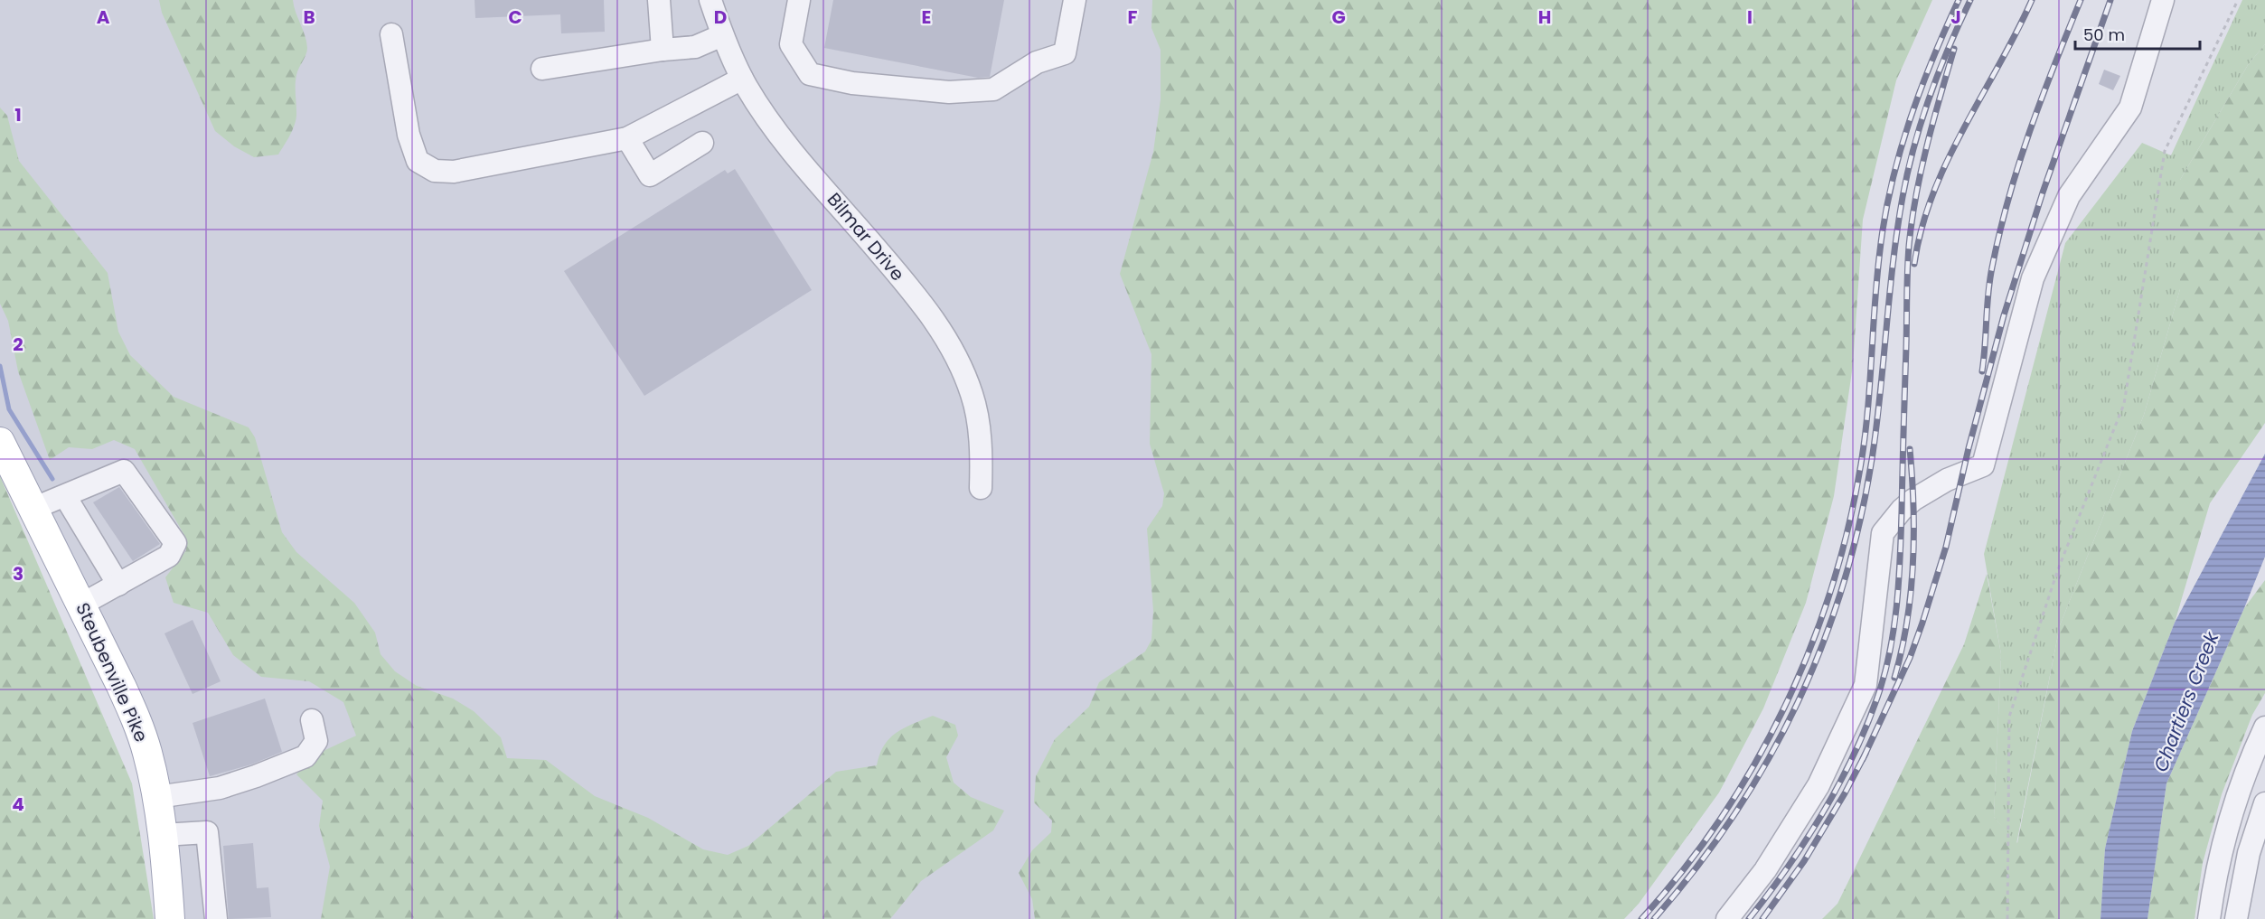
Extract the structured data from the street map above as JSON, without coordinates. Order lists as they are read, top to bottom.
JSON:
{
  "streets": {
    "main road": ["Steubenville Pike"],
    "street": ["Bilmar Drive"]
  },
  "water": ["Chartiers Creek"],
  "scale_bar": "50 m",
  "grid": {
    "columns": [
      "A",
      "B",
      "C",
      "D",
      "E",
      "F",
      "G",
      "H",
      "I",
      "J"
    ],
    "rows": [
      "1",
      "2",
      "3",
      "4"
    ]
  }
}
